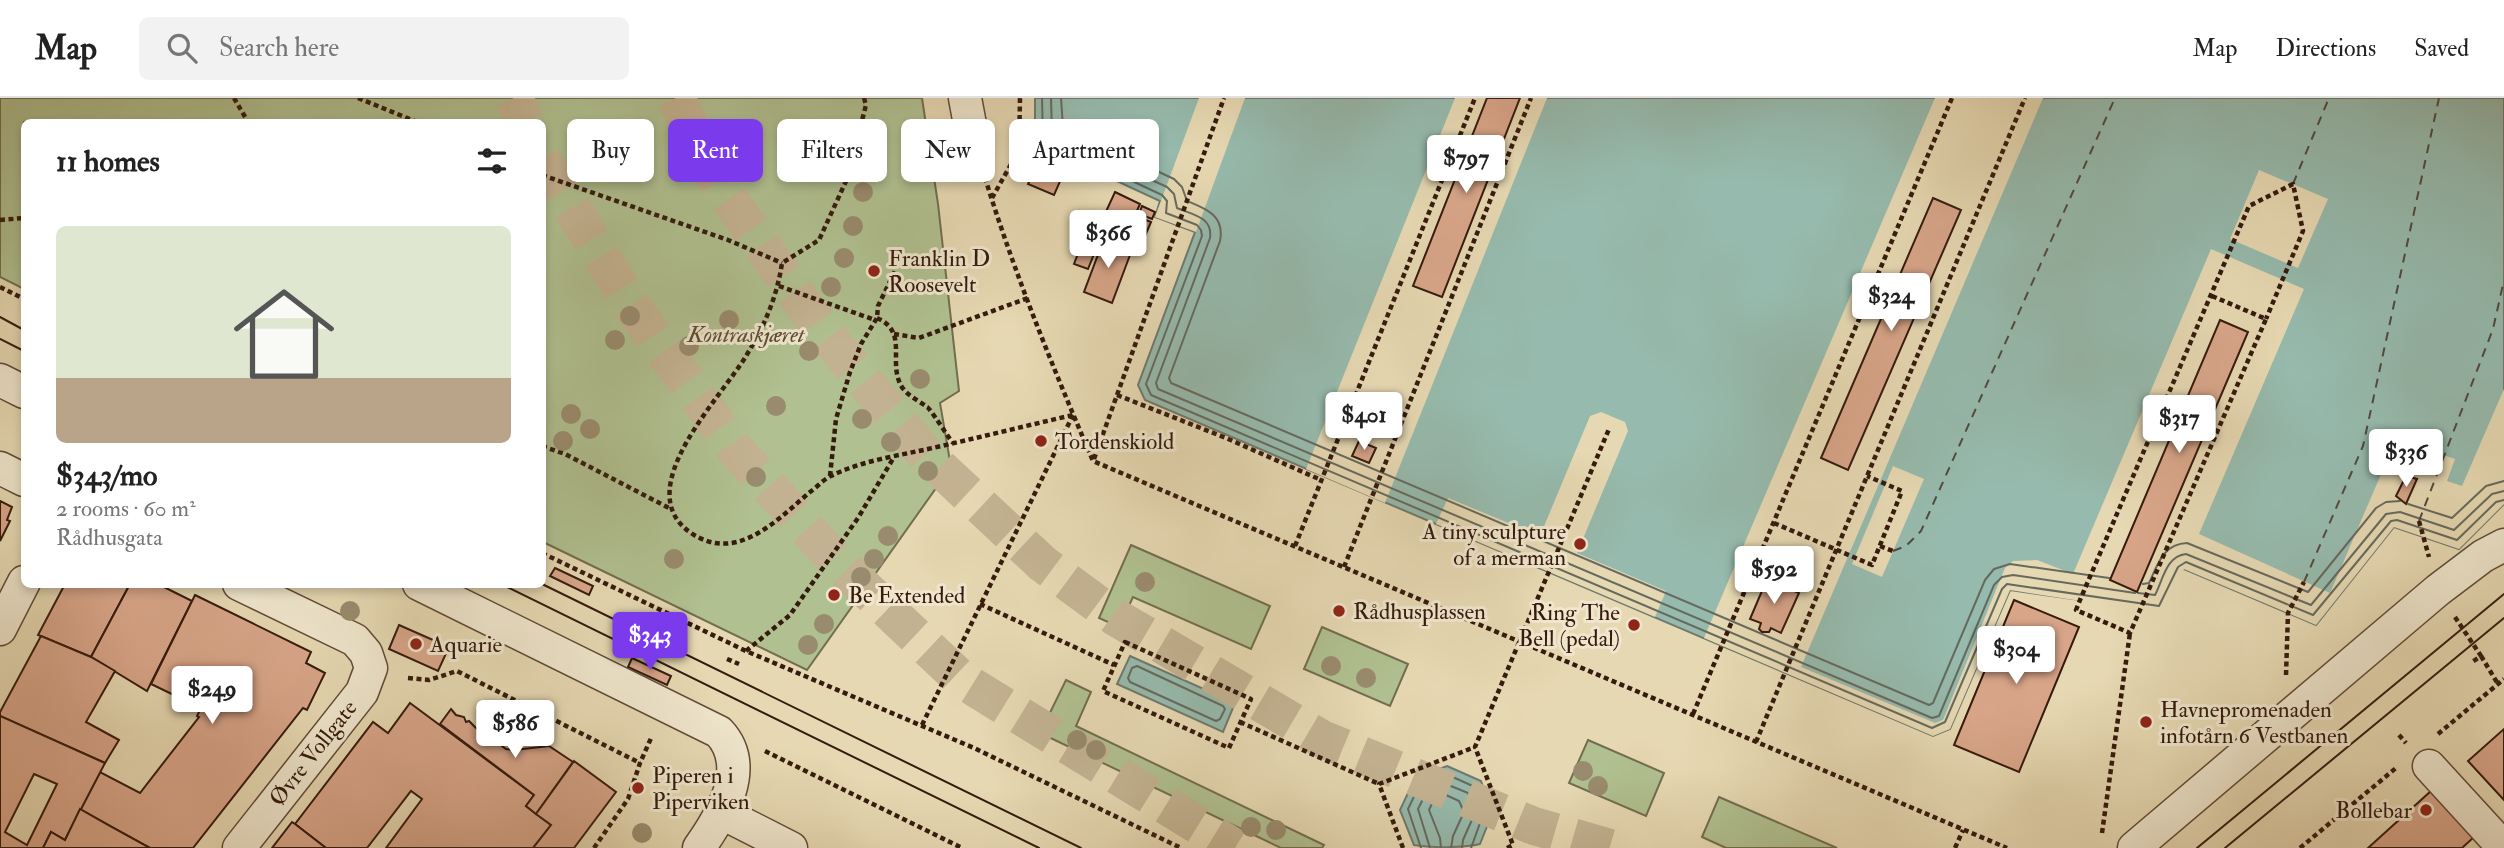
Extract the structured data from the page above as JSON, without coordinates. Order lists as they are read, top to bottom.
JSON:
{
  "streets": {
    "street": ["Øvre Vollgate"]
  },
  "parks": ["Kontraskjæret"],
  "places": [
    "Franklin D Roosevelt",
    "Tordenskiold",
    "A tiny sculpture of a merman",
    "Be Extended",
    "Rådhusplassen",
    "Ring The Bell (pedal)",
    "Aquarie",
    "Havnepromenaden infotårn 6 Vestbanen",
    "Piperen i Piperviken",
    "Bollebar"
  ],
  "page": {
    "header": "Map",
    "search": "Search here",
    "nav": ["Map", "Directions", "Saved"],
    "chip": [
      "Buy",
      "Rent",
      "Filters",
      "New",
      "Apartment"
    ],
    "heading": "11 homes",
    "price": [
      "$797",
      "$366",
      "$324",
      "$401",
      "$317",
      "$336",
      "$592",
      "$343",
      "$304",
      "$249",
      "$586"
    ],
    "list": [
      {
        "name": "$343/mo",
        "note": "2 rooms · 60 m² · Rådhusgata"
      }
    ]
  }
}
